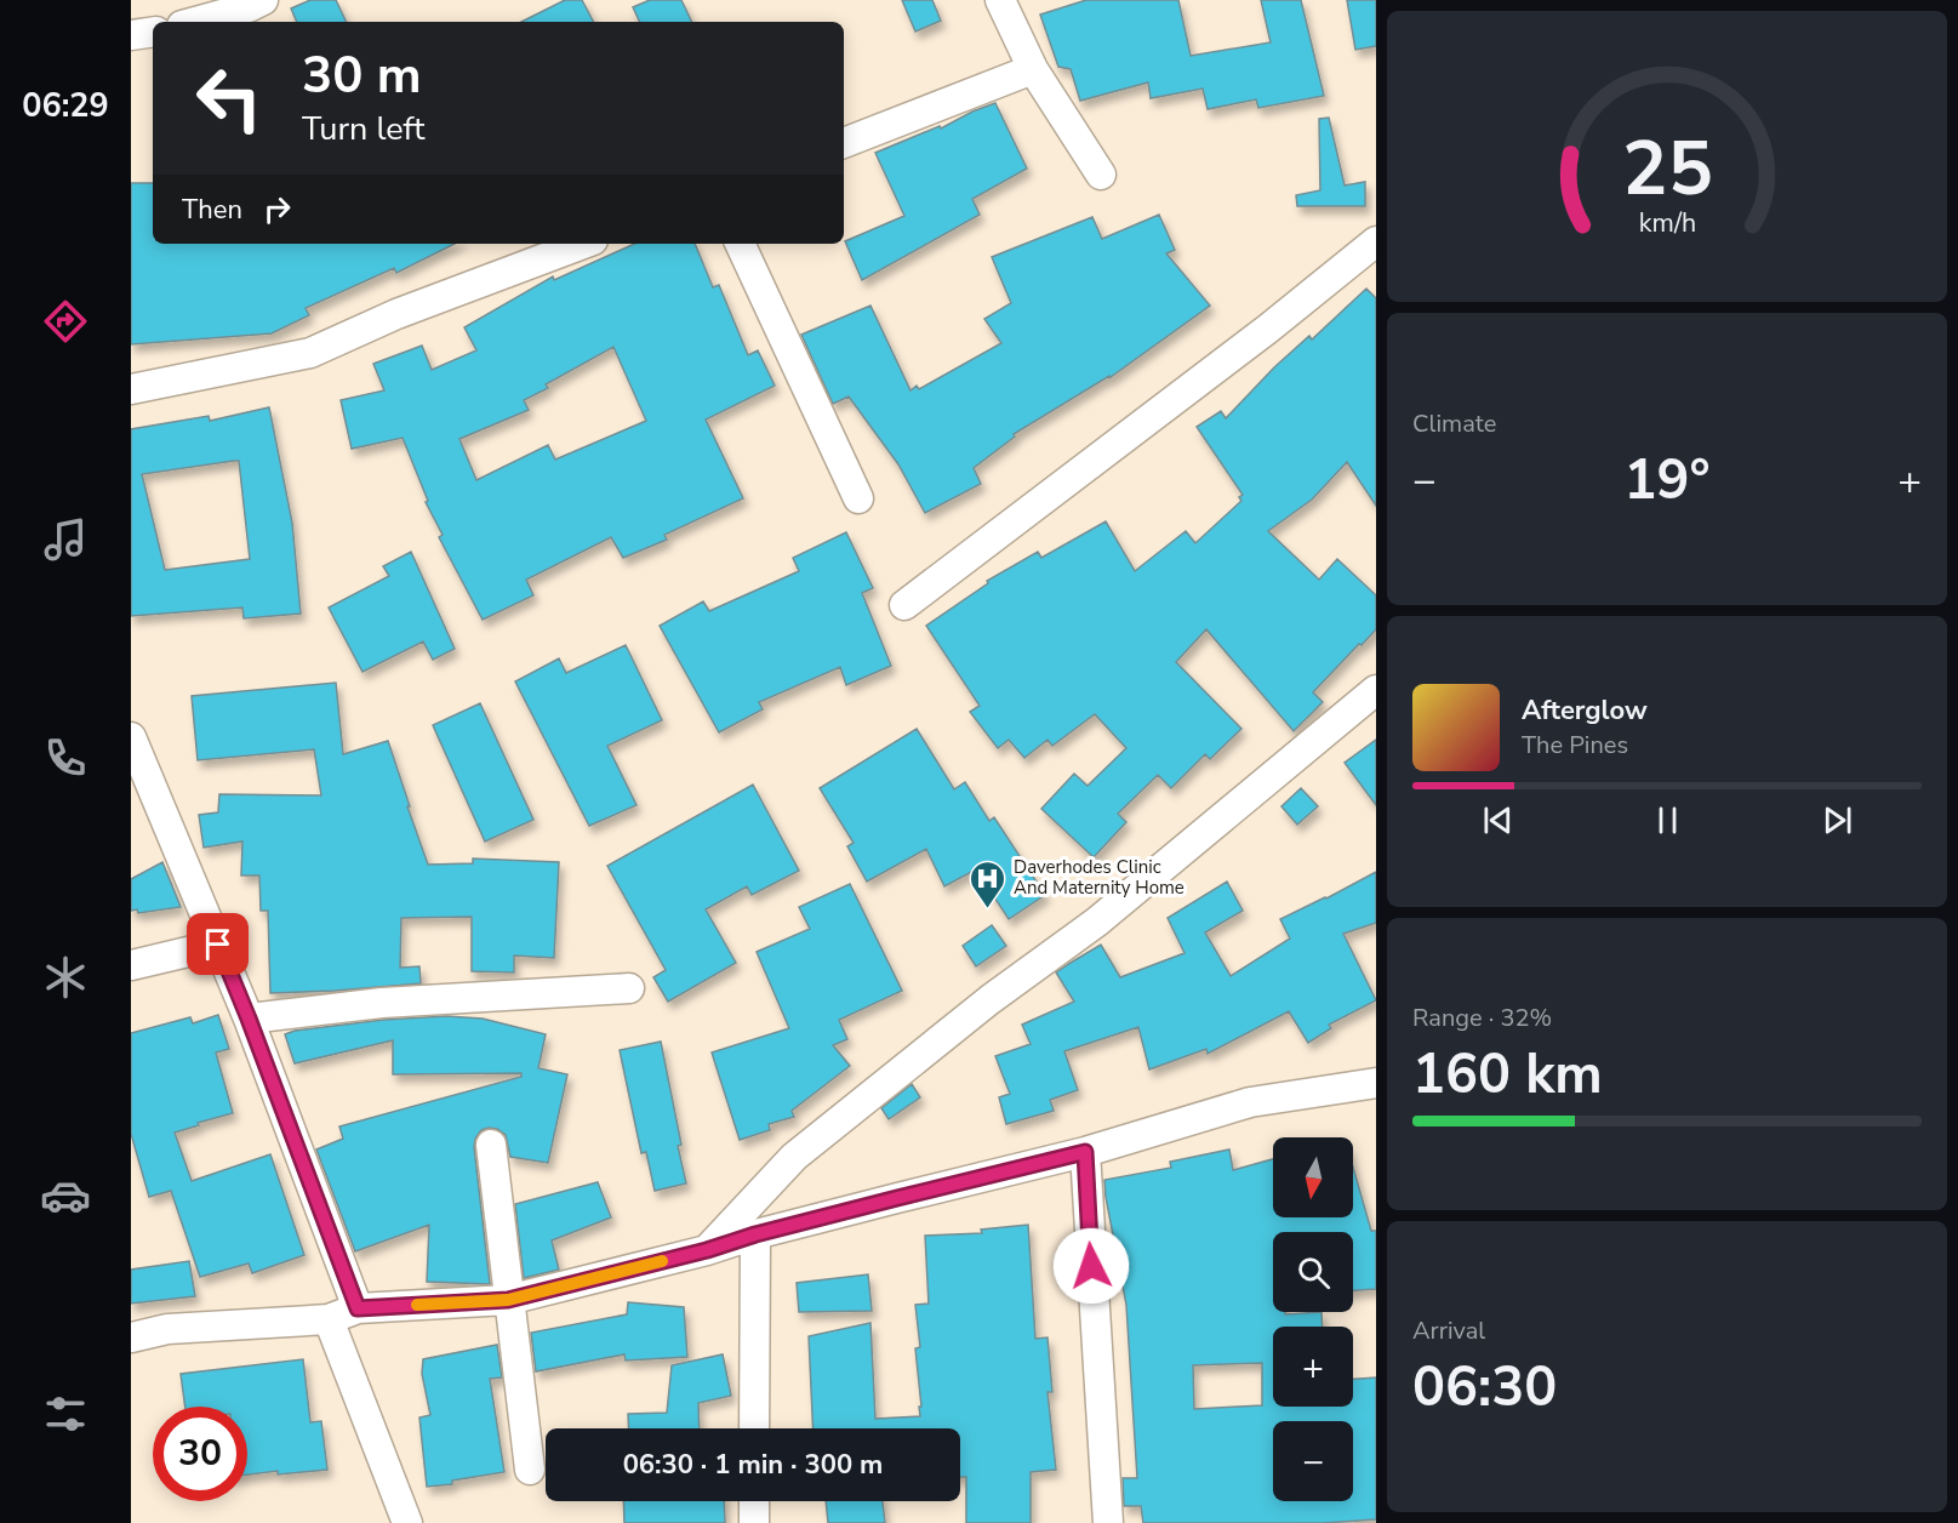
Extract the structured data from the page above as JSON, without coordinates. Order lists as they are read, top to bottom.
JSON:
{
  "places": {
    "hospital": ["Daverhodes Clinic And Maternity Home"]
  },
  "north": "bottom",
  "page": {
    "tabs": "06:29",
    "turn": ["30 m", "Turn left"],
    "then": "Then",
    "tile": [
      "Climate",
      ["Range · 32%", "160 km"],
      ["Arrival", "06:30"]
    ],
    "heat": ["−", "19°", "+"],
    "song": ["Afterglow", "The Pines"],
    "map_buttons": ["+", "−"],
    "limit": "30",
    "trip": "06:30 · 1 min · 300 m",
    "gauge": ["25", "km/h"]
  }
}
